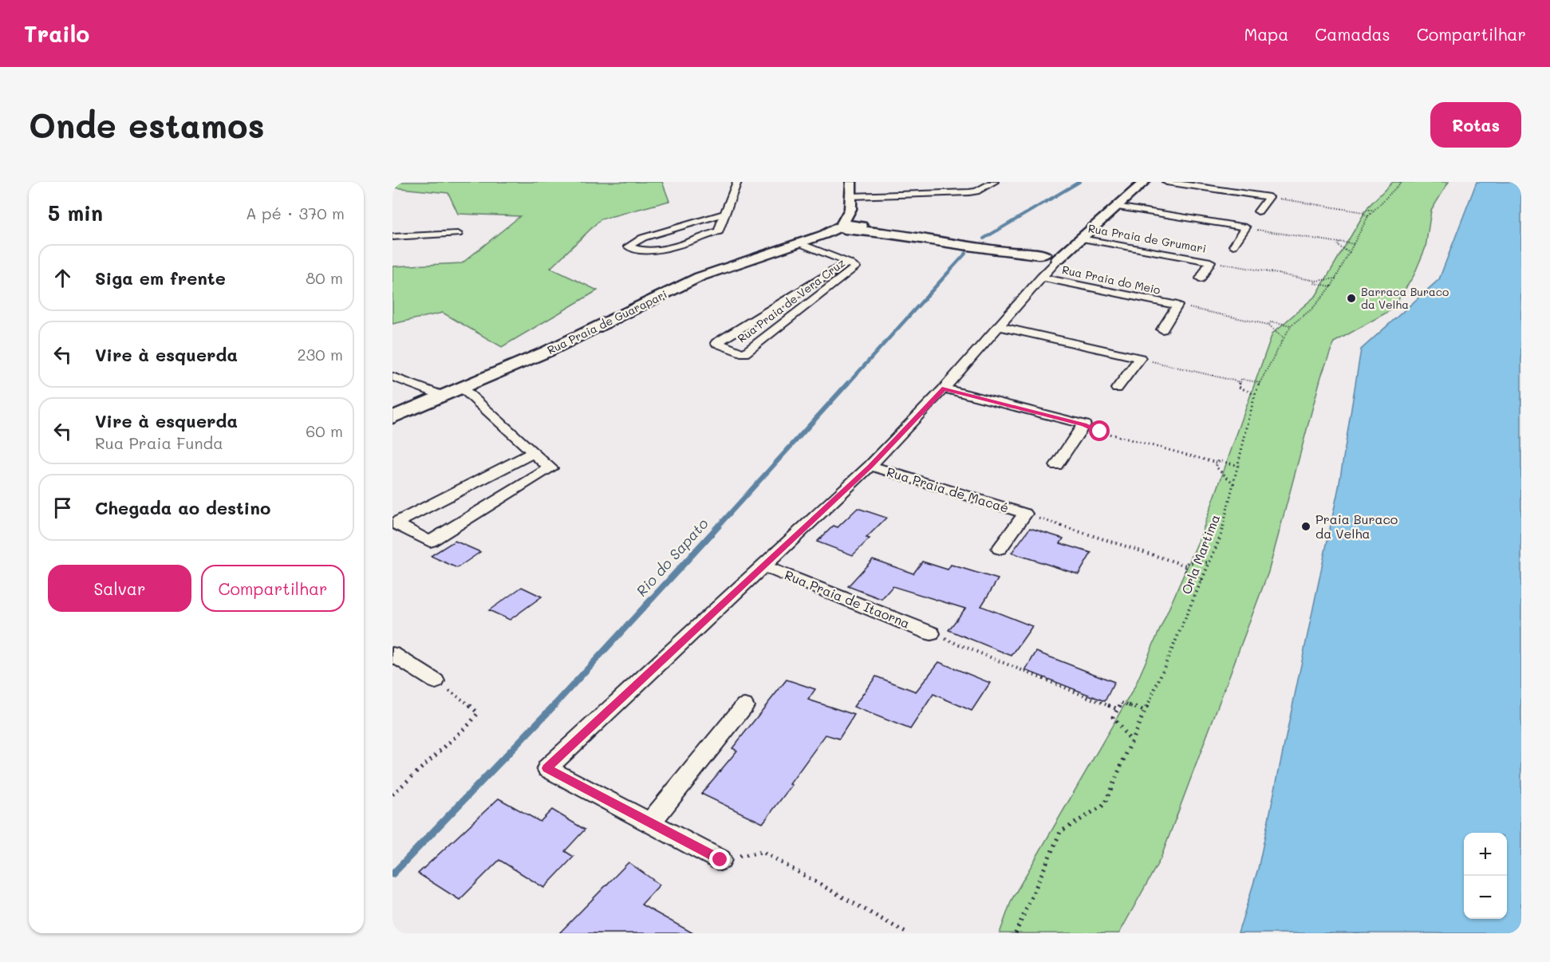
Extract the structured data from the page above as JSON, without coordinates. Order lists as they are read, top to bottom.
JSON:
{
  "streets": {
    "street": [
      "Rua Praia de Grumari",
      "Rua Praia do Meio",
      "Rua Praia de Vera Cruz",
      "Rua Praia de Guarapari",
      "Rua Praia de Macaé",
      "Rua Praia de Itaorna"
    ],
    "path": ["Orla Martima"]
  },
  "crossings": [
    ["Rua Praia de Grumari", "Rua Praia de Guarapari"],
    ["Rua Praia do Meio", "Rua Praia de Guarapari"],
    ["Rua Praia de Vera Cruz", "Rua Praia de Guarapari"]
  ],
  "water": ["Rio do Sapato"],
  "places": ["Barraca Buraco da Velha", "Praia Buraco da Velha"],
  "page": {
    "header": "Trailo",
    "nav": ["Mapa", "Camadas", "Compartilhar"],
    "buttons": [
      "Rotas",
      ["Salvar", "Compartilhar"]
    ],
    "title": "Onde estamos",
    "heading": ["5 min", "A pé · 370 m"],
    "list": [
      ["Siga em frente", "80 m"],
      ["Vire à esquerda", "230 m"],
      ["Vire à esquerda", "Rua Praia Funda", "60 m"],
      "Chegada ao destino"
    ],
    "map_buttons": ["+", "−"]
  }
}
